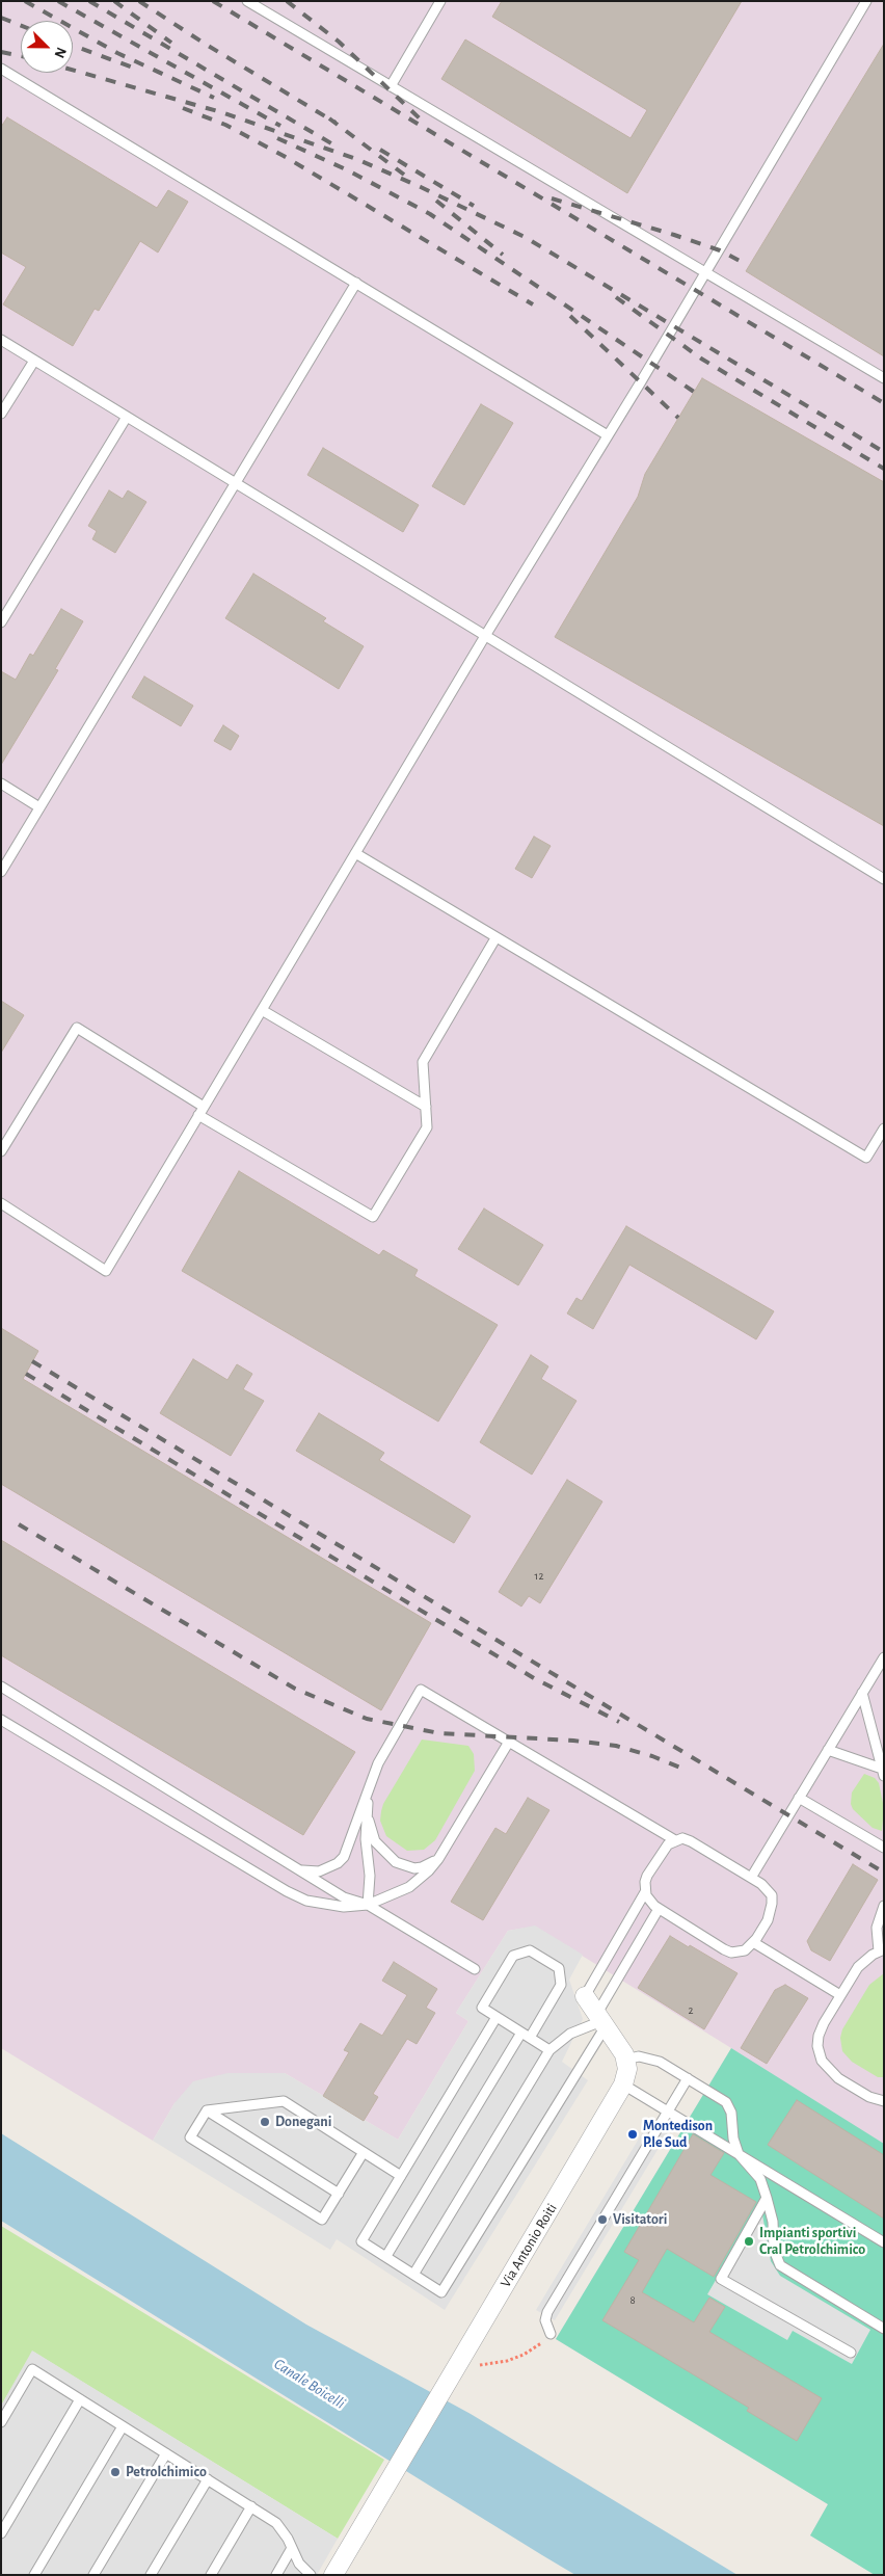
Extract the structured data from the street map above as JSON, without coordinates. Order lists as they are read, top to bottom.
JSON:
{
  "streets": {
    "street": ["Via Antonio Roiti"]
  },
  "water": ["Canale Boicelli"],
  "places": [
    "Donegani",
    "Montedison P.le Sud",
    "Visitatori",
    "Impianti sportivi Cral Petrolchimico",
    "Petrolchimico"
  ],
  "house_numbers": ["12", "2", "8"],
  "north": "bottom right"
}
